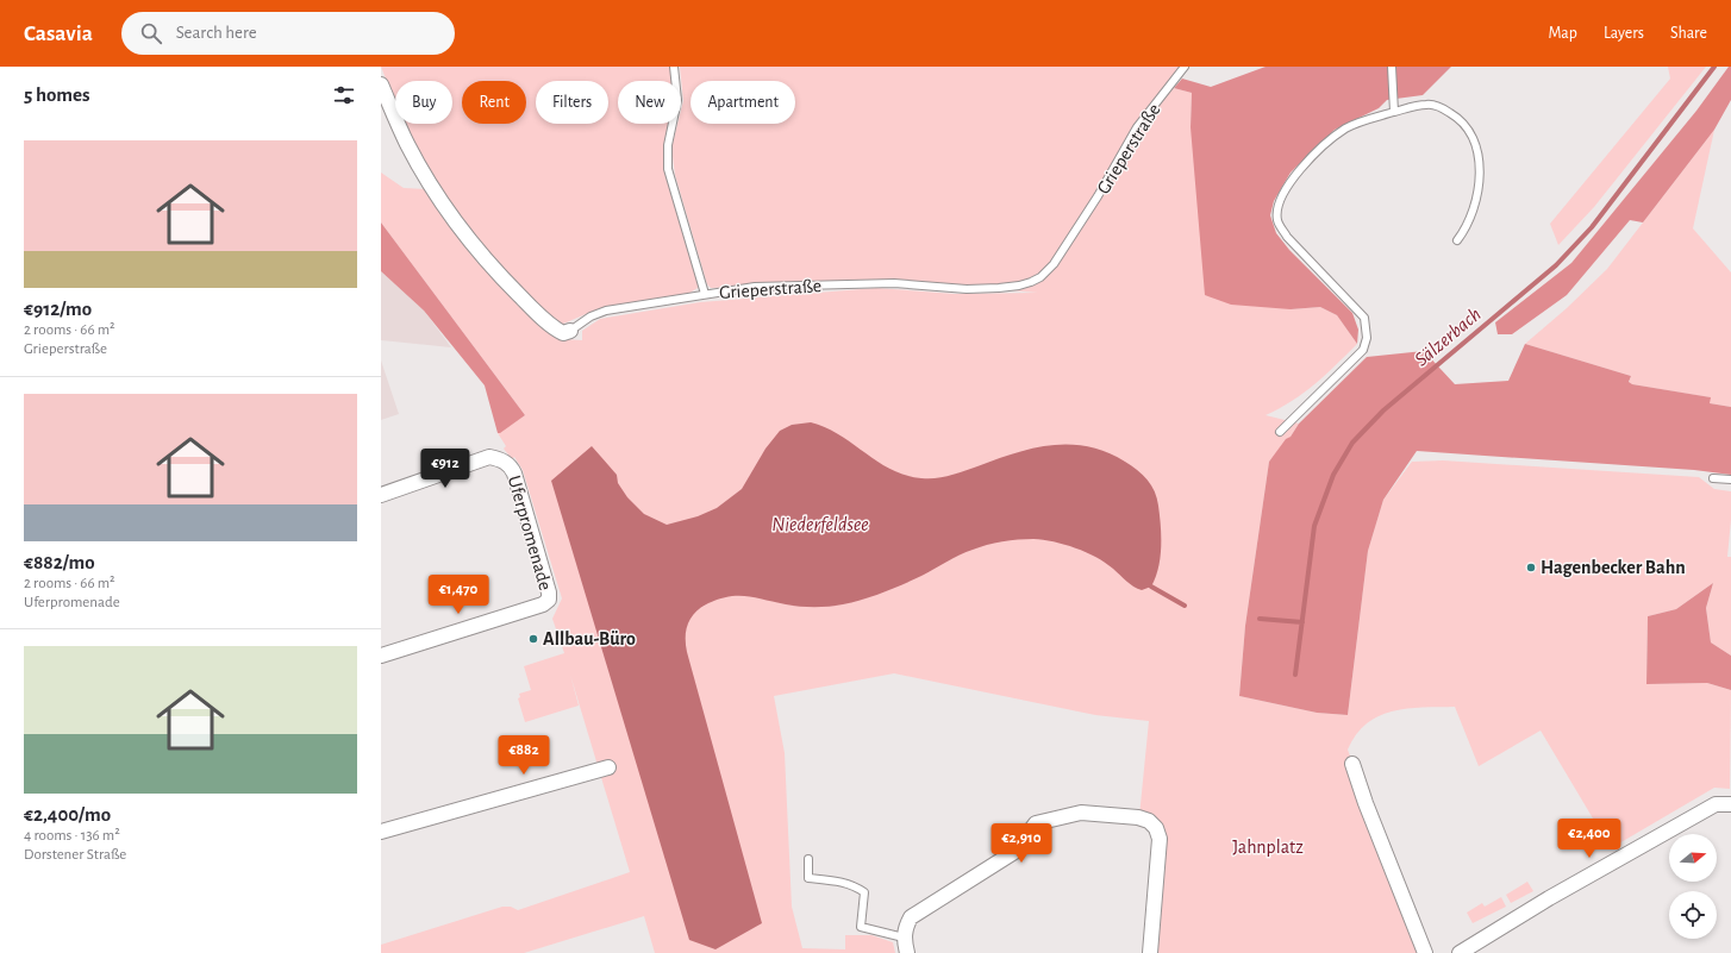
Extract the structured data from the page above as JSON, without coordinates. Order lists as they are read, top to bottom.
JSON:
{
  "streets": {
    "street": ["Grieperstraße", "Uferpromenade"]
  },
  "water": ["Sälzerbach", "Niederfeldsee"],
  "parks": ["Jahnplatz"],
  "places": ["Hagenbecker Bahn", "Allbau-Büro"],
  "north": "right",
  "page": {
    "header": "Casavia",
    "search": "Search here",
    "nav": ["Map", "Layers", "Share"],
    "heading": "5 homes",
    "chip": [
      "Buy",
      "Rent",
      "Filters",
      "New",
      "Apartment"
    ],
    "list": [
      {
        "name": "€912/mo",
        "note": "2 rooms · 66 m² · Grieperstraße"
      },
      {
        "name": "€882/mo",
        "note": "2 rooms · 66 m² · Uferpromenade"
      },
      {
        "name": "€2,400/mo",
        "note": "4 rooms · 136 m² · Dorstener Straße"
      }
    ],
    "price": [
      "€912",
      "€1,470",
      "€882",
      "€2,400",
      "€2,910"
    ]
  }
}
